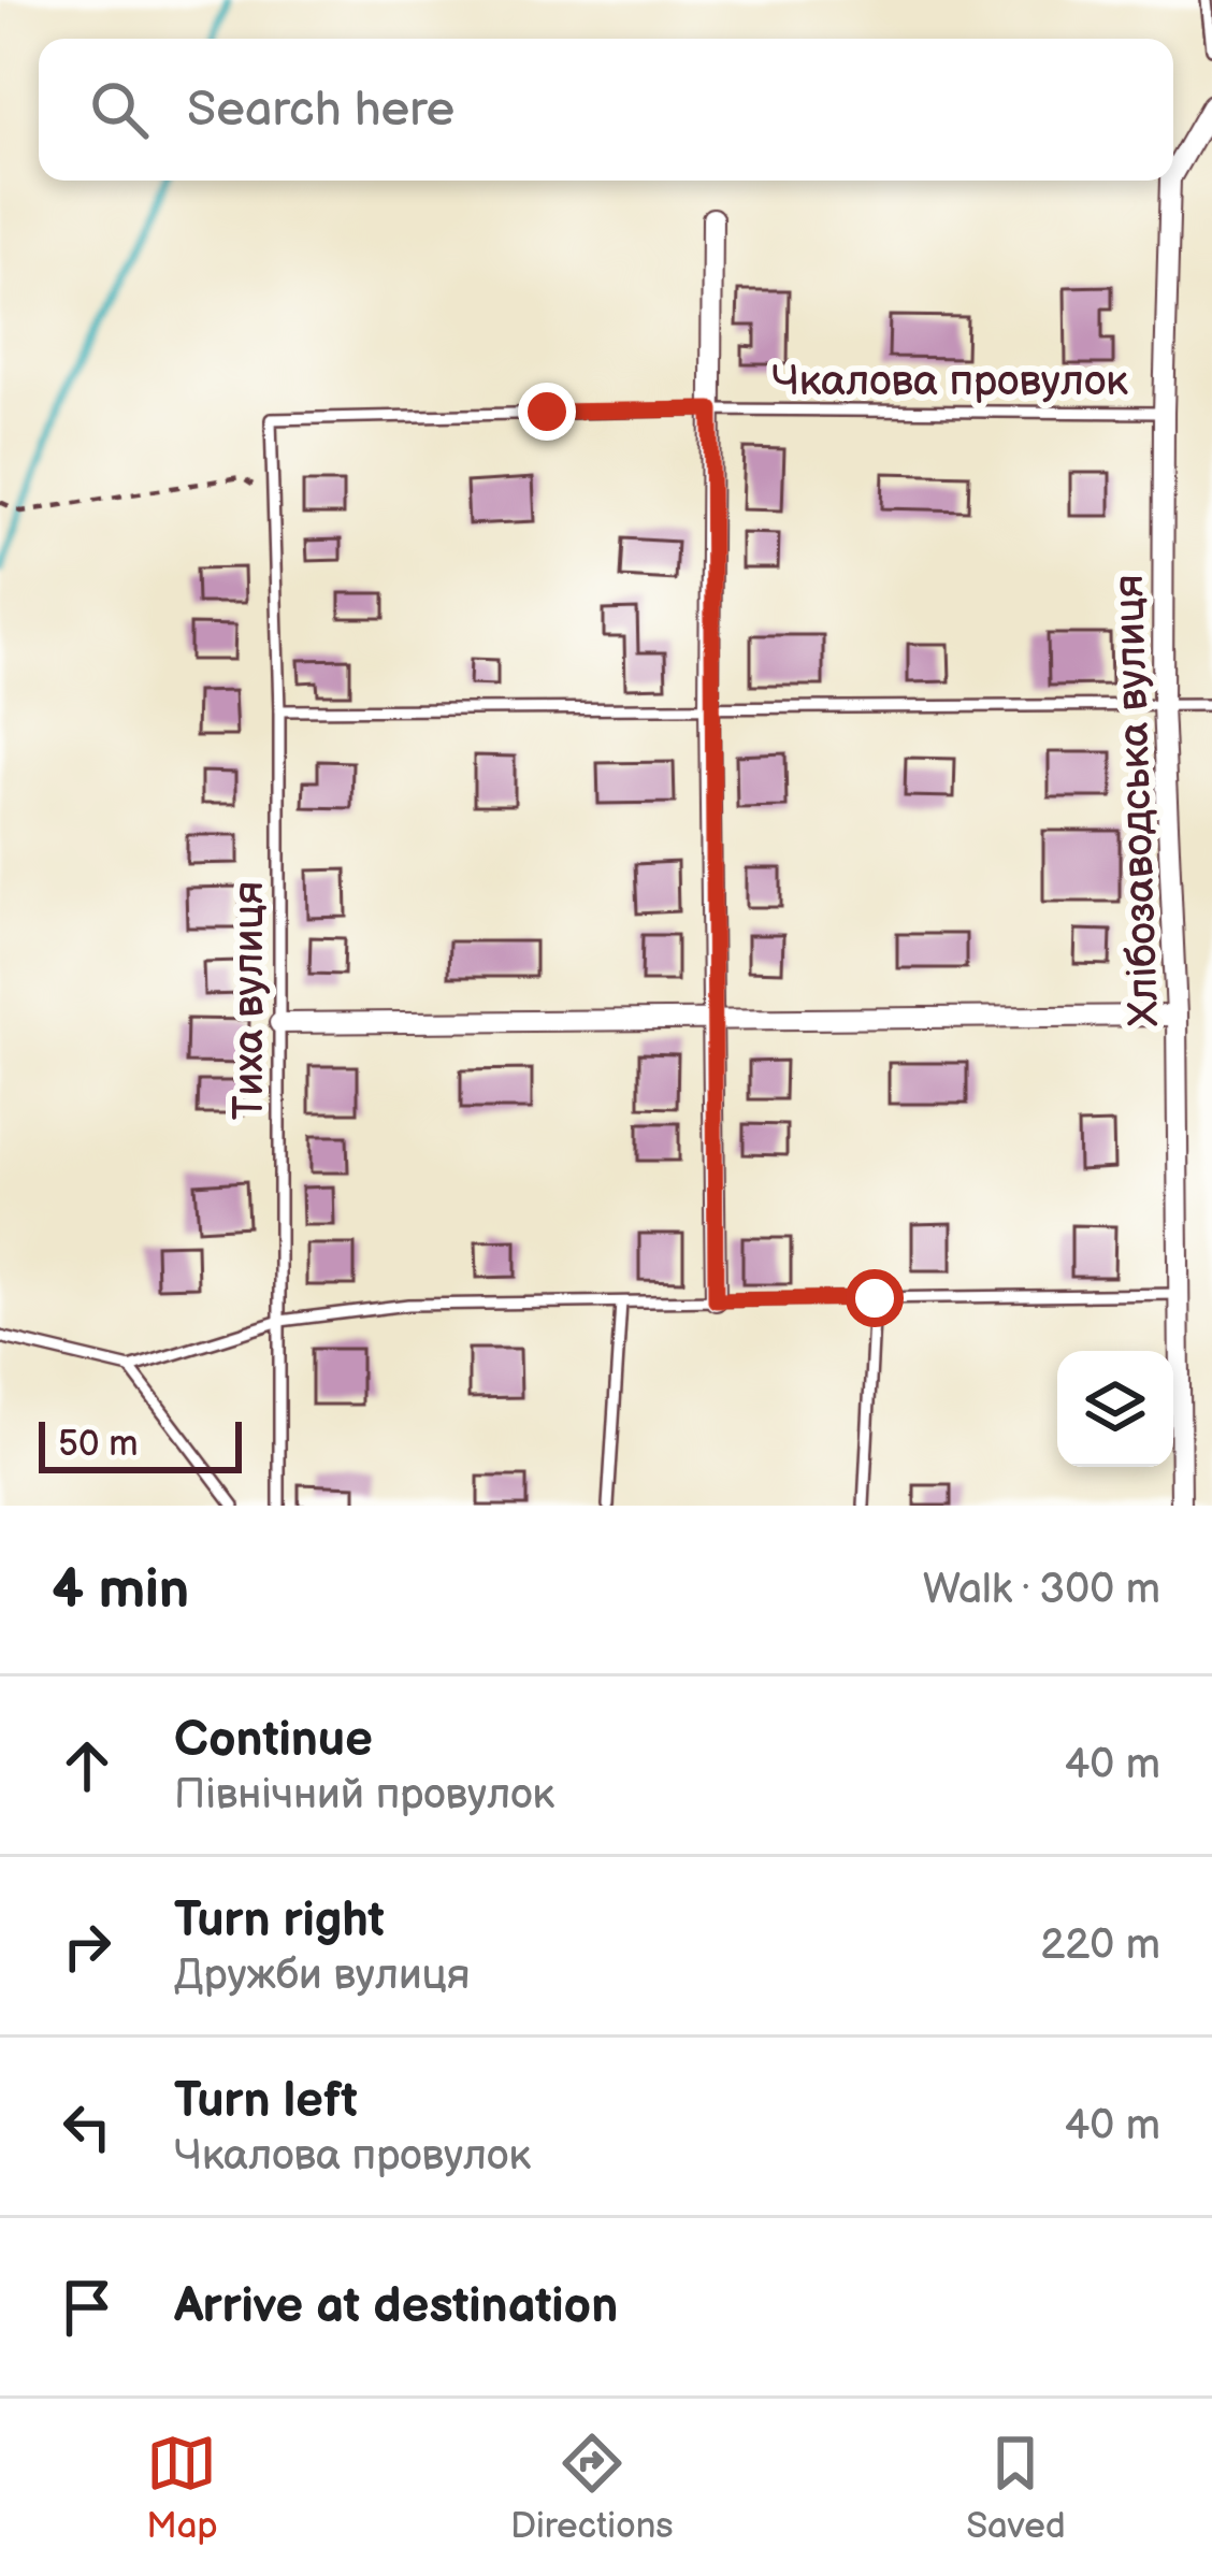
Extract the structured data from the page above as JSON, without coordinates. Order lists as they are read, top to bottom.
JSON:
{
  "streets": {
    "street": ["Хлібозаводська вулиця"],
    "lane": ["Чкалова провулок", "Тиха вулиця"]
  },
  "crossings": [
    ["Чкалова провулок", "Хлібозаводська вулиця"],
    ["Чкалова провулок", "Тиха вулиця"]
  ],
  "scale_bar": "50 m",
  "page": {
    "search": "Search here",
    "scale": "50 m",
    "heading": ["4 min", "Walk · 300 m"],
    "list": [
      ["Continue", "Північний провулок", "40 m"],
      ["Turn right", "Дружби вулиця", "220 m"],
      ["Turn left", "Чкалова провулок", "40 m"],
      "Arrive at destination"
    ],
    "nav": ["Map", "Directions", "Saved"]
  }
}
